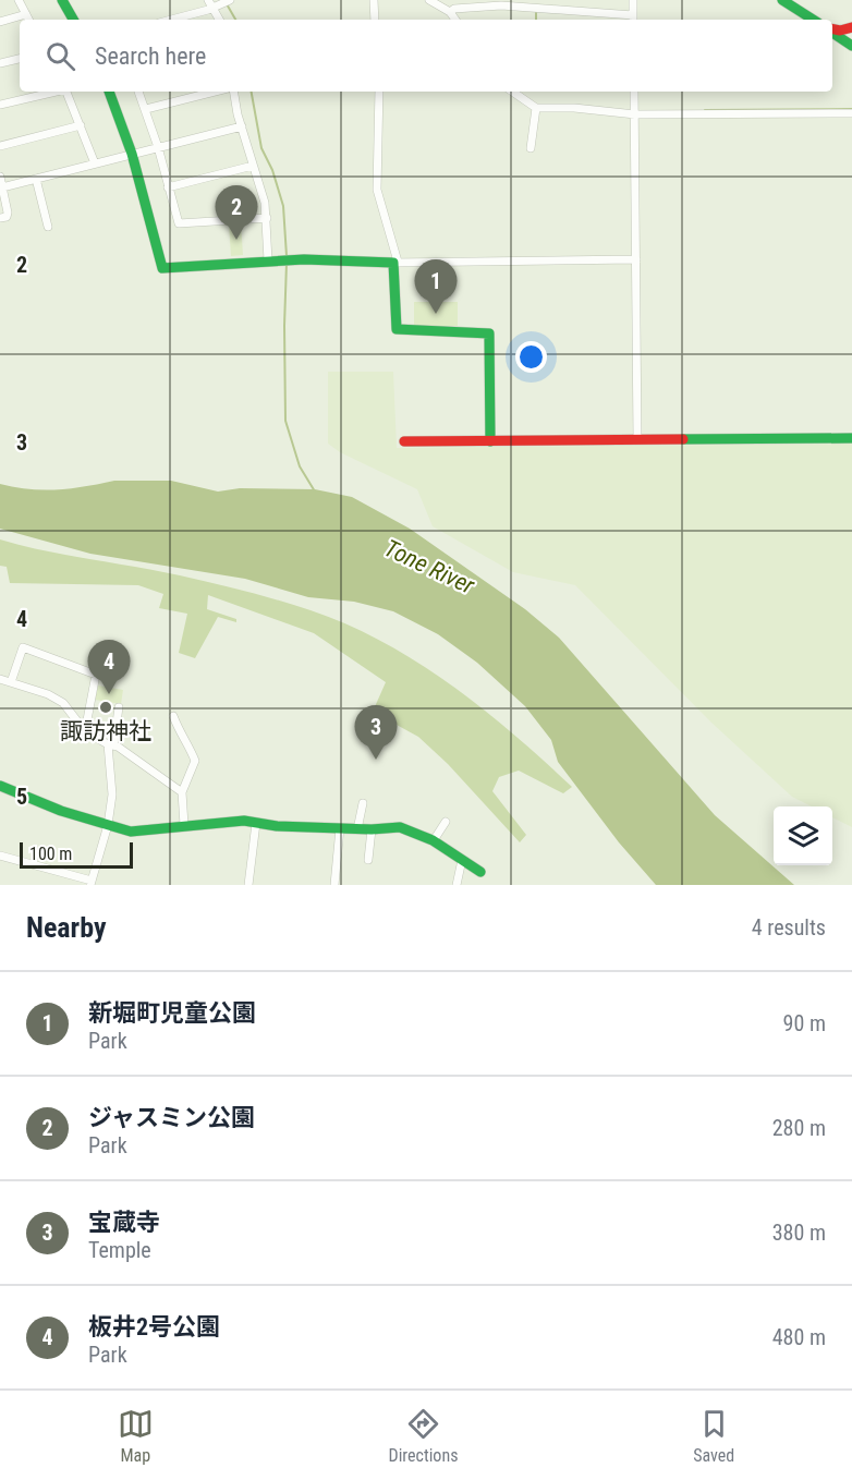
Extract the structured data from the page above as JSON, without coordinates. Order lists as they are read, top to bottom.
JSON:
{
  "water": ["Tone River"],
  "places": ["諏訪神社"],
  "scale_bar": "100 m",
  "page": {
    "search": "Search here",
    "pins": [
      "2",
      "1",
      "4",
      "3"
    ],
    "scale": "100 m",
    "heading": ["Nearby", "4 results"],
    "list": [
      {
        "mark": "1",
        "name": "新堀町児童公園",
        "note": "Park",
        "value": "90 m"
      },
      {
        "mark": "2",
        "name": "ジャスミン公園",
        "note": "Park",
        "value": "280 m"
      },
      {
        "mark": "3",
        "name": "宝蔵寺",
        "note": "Temple",
        "value": "380 m"
      },
      {
        "mark": "4",
        "name": "板井2号公園",
        "note": "Park",
        "value": "480 m"
      }
    ],
    "nav": ["Map", "Directions", "Saved"]
  },
  "grid": {
    "rows": [
      "2",
      "3",
      "4",
      "5"
    ]
  }
}
